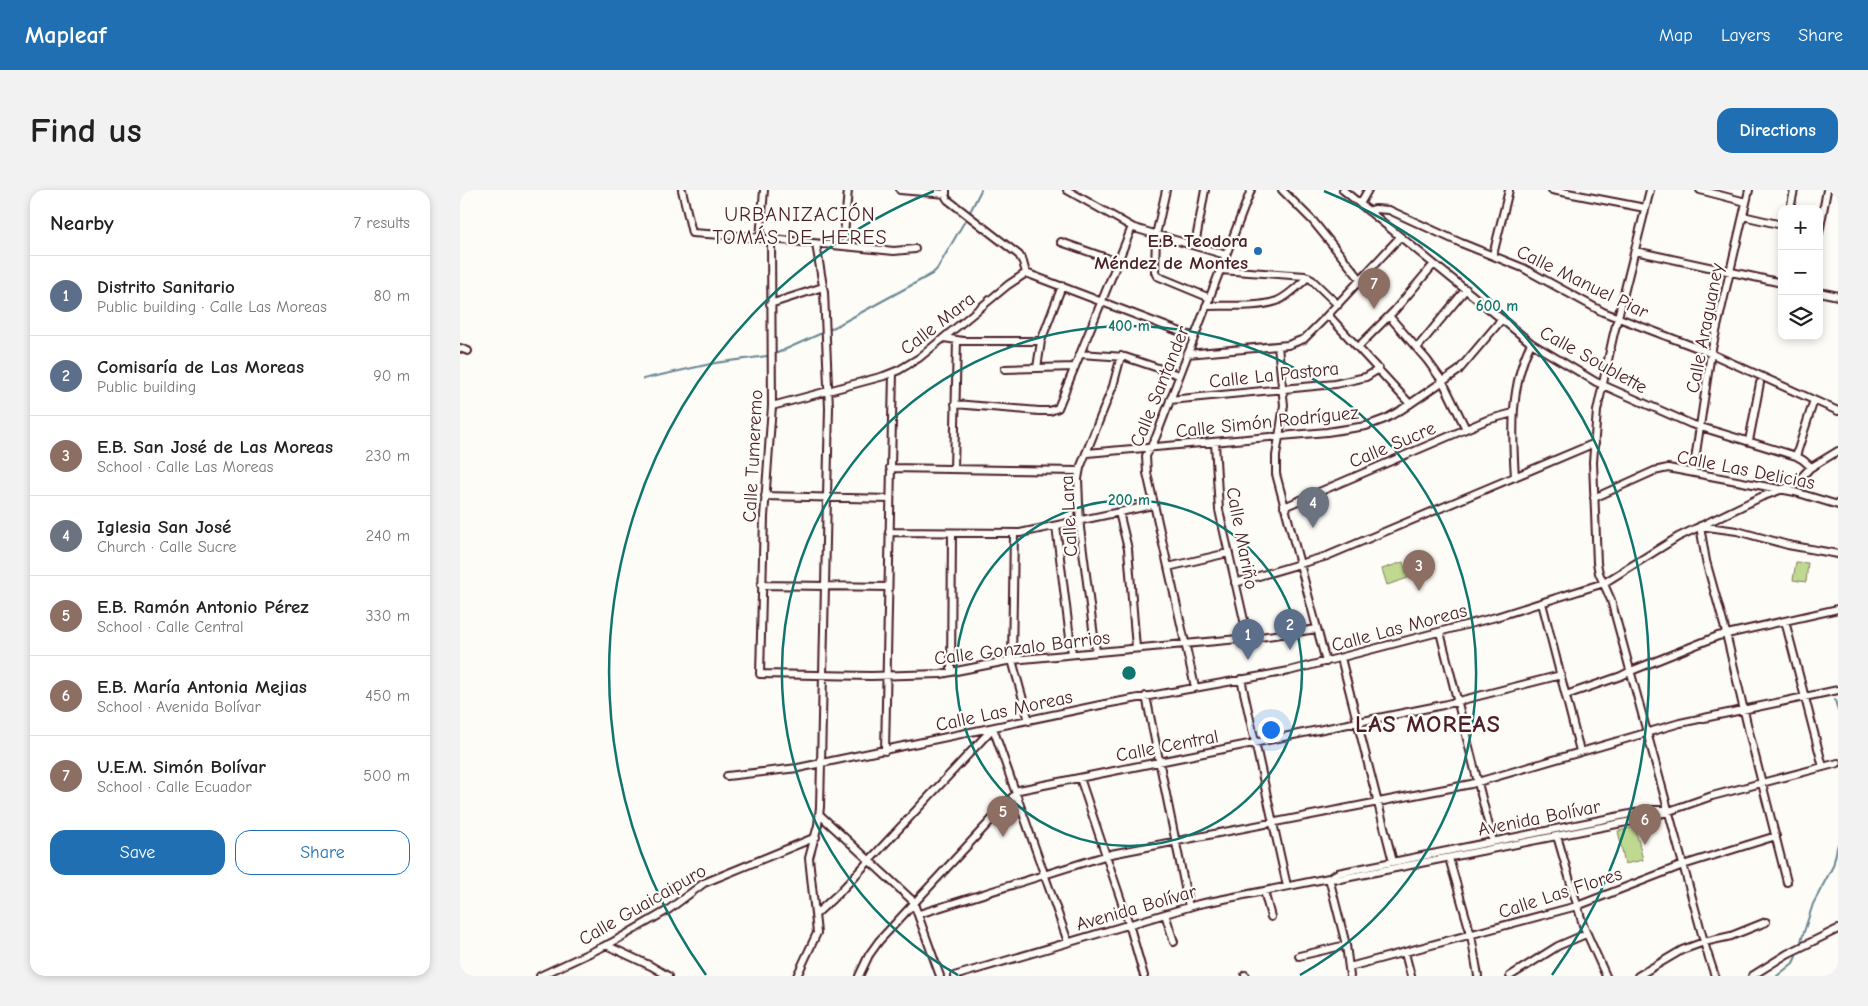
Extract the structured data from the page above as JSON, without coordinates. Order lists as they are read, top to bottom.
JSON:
{
  "streets": {
    "street": [
      "Calle Manuel Piar",
      "Calle Mara",
      "Calle Araguaney",
      "Calle Soublette",
      "Calle La Pastora",
      "Calle Santander",
      "Calle Simón Rodríguez",
      "Calle Sucre",
      "Calle Tumeremo",
      "Calle Las Delicias",
      "Calle Lara",
      "Calle Mariño",
      "Calle Las Moreas",
      "Calle Gonzalo Barrios",
      "Calle Central",
      "Avenida Bolívar",
      "Calle Las Flores",
      "Calle Guaicaipuro"
    ]
  },
  "crossings": [
    ["Calle Manuel Piar", "Calle Araguaney"],
    ["Calle Manuel Piar", "Calle Soublette"],
    ["Calle Mara", "Calle Tumeremo"],
    ["Calle Araguaney", "Calle Soublette"],
    ["Calle Araguaney", "Calle Las Delicias"],
    ["Calle Soublette", "Calle Simón Rodríguez"],
    ["Calle Soublette", "Calle Las Moreas"],
    ["Calle La Pastora", "Calle Santander"],
    ["Calle Santander", "Calle Simón Rodríguez"],
    ["Calle Santander", "Calle Las Moreas"],
    ["Calle Santander", "Calle Gonzalo Barrios"],
    ["Calle Simón Rodríguez", "Calle Lara"],
    ["Calle Simón Rodríguez", "Calle Mariño"],
    ["Calle Tumeremo", "Calle Gonzalo Barrios"],
    ["Calle Las Delicias", "Calle Las Moreas"],
    ["Calle Lara", "Calle Gonzalo Barrios"],
    ["Calle Mariño", "Calle Gonzalo Barrios"]
  ],
  "districts": ["URBANIZACIÓN TOMÁS DE HERES", "LAS MOREAS"],
  "places": ["E.B. Teodora Méndez de Montes"],
  "page": {
    "header": "Mapleaf",
    "nav": ["Map", "Layers", "Share"],
    "buttons": [
      "Directions",
      ["Save", "Share"]
    ],
    "title": "Find us",
    "heading": ["Nearby", "7 results"],
    "map_buttons": ["+", "−"],
    "list": [
      {
        "mark": "1",
        "name": "Distrito Sanitario",
        "note": "Public building · Calle Las Moreas",
        "value": "80 m"
      },
      {
        "mark": "2",
        "name": "Comisaría de Las Moreas",
        "note": "Public building",
        "value": "90 m"
      },
      {
        "mark": "3",
        "name": "E.B. San José de Las Moreas",
        "note": "School · Calle Las Moreas",
        "value": "230 m"
      },
      {
        "mark": "4",
        "name": "Iglesia San José",
        "note": "Church · Calle Sucre",
        "value": "240 m"
      },
      {
        "mark": "5",
        "name": "E.B. Ramón Antonio Pérez",
        "note": "School · Calle Central",
        "value": "330 m"
      },
      {
        "mark": "6",
        "name": "E.B. María Antonia Mejias",
        "note": "School · Avenida Bolívar",
        "value": "450 m"
      },
      {
        "mark": "7",
        "name": "U.E.M. Simón Bolívar",
        "note": "School · Calle Ecuador",
        "value": "500 m"
      }
    ],
    "pins": [
      "7",
      "4",
      "3",
      "2",
      "1",
      "5",
      "6"
    ]
  },
  "rings": ["600 m", "400 m", "200 m"]
}
